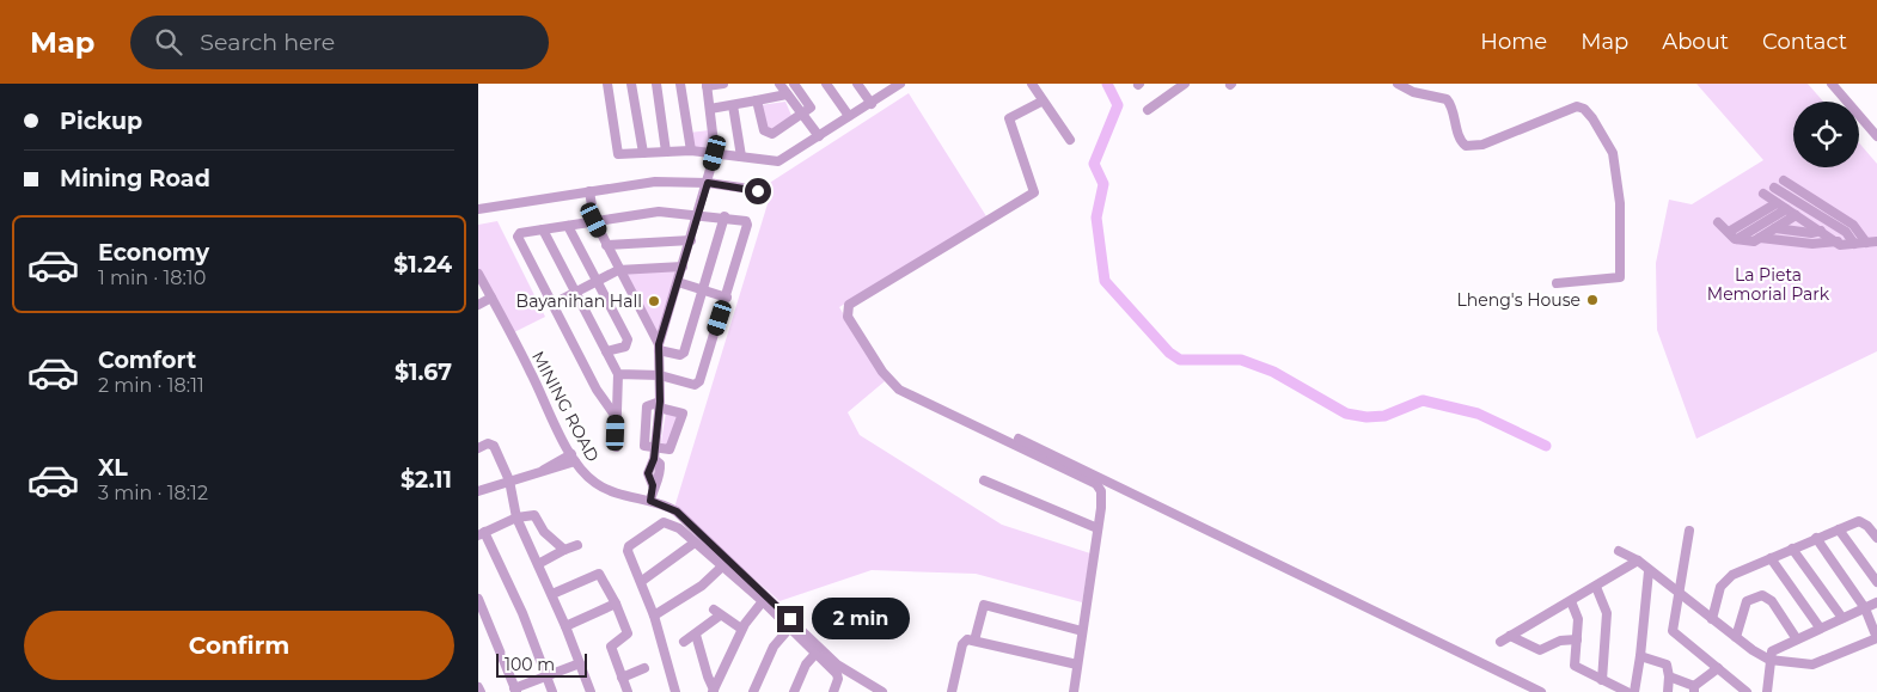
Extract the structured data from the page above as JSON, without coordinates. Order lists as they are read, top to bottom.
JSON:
{
  "streets": {
    "street": ["MINING ROAD"]
  },
  "parks": ["La Pieta Memorial Park"],
  "places": ["Lheng's House", "Bayanihan Hall"],
  "scale_bar": "100 m",
  "page": {
    "header": "Map",
    "search": "Search here",
    "nav": [
      "Home",
      "Map",
      "About",
      "Contact"
    ],
    "banner": ["Pickup", "Mining Road"],
    "list": [
      {
        "name": "Economy",
        "note": "1 min · 18:10",
        "value": "$1.24"
      },
      {
        "name": "Comfort",
        "note": "2 min · 18:11",
        "value": "$1.67"
      },
      {
        "name": "XL",
        "note": "3 min · 18:12",
        "value": "$2.11"
      }
    ],
    "bubble": "2 min",
    "buttons": "Confirm",
    "scale": "100 m"
  }
}
